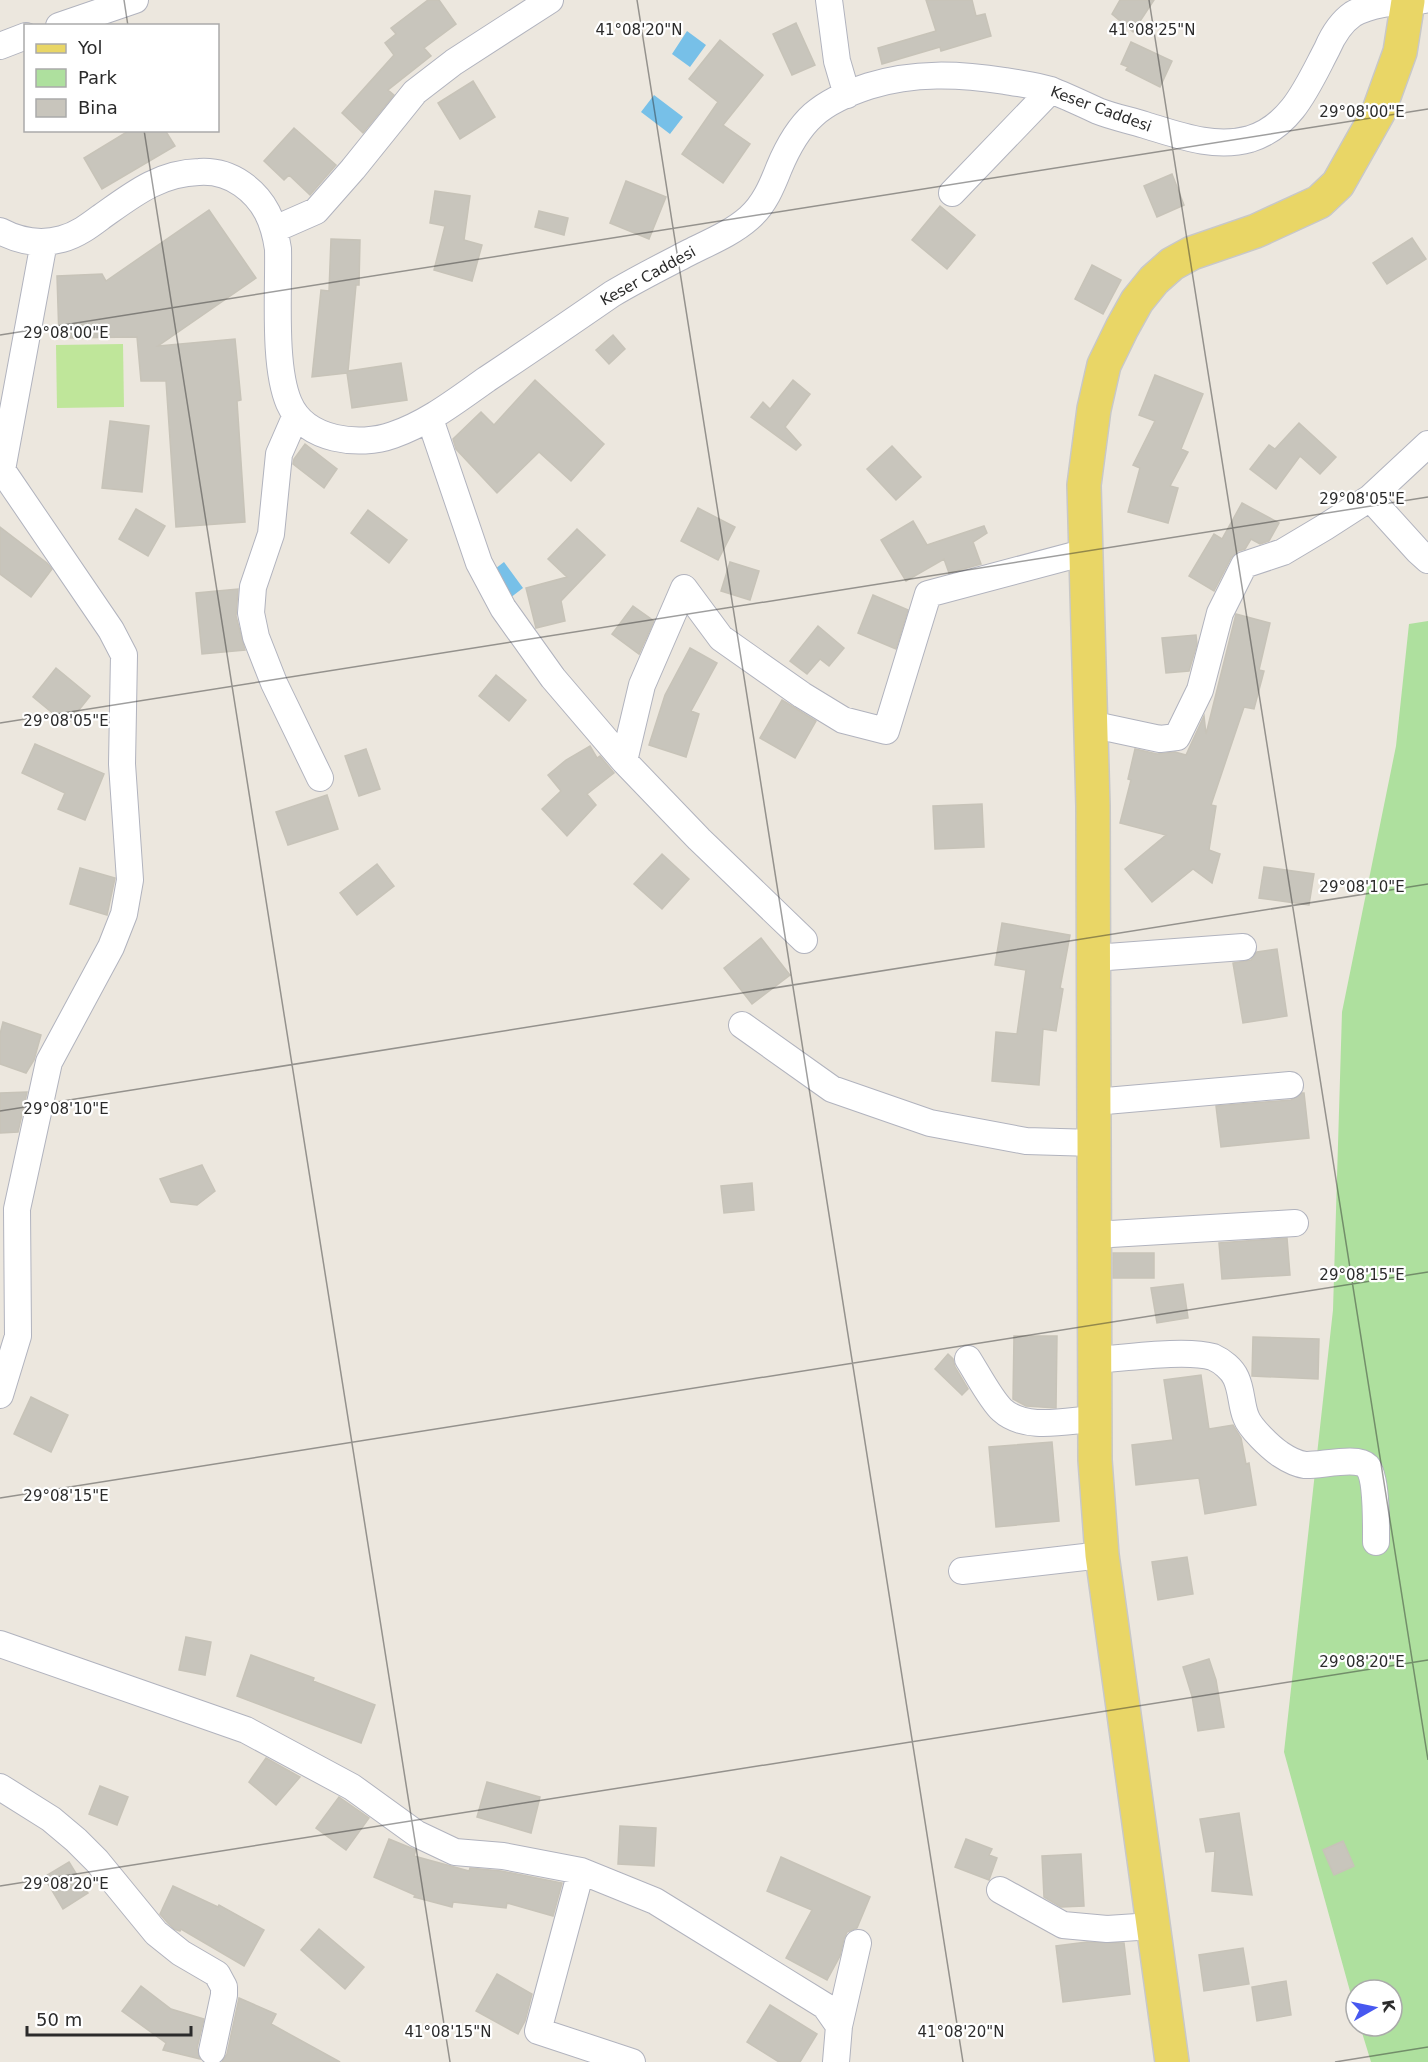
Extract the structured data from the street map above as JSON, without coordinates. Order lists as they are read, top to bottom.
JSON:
{
  "streets": {
    "street": ["Keser Caddesi"]
  },
  "legend": ["Yol", "Park", "Bina"],
  "scale_bar": "50 m",
  "north": "right",
  "coordinates": [
    "41°08'20\"N",
    "41°08'25\"N",
    "29°08'00\"E",
    "29°08'05\"E",
    "29°08'10\"E",
    "29°08'15\"E",
    "29°08'20\"E",
    "41°08'15\"N"
  ]
}
